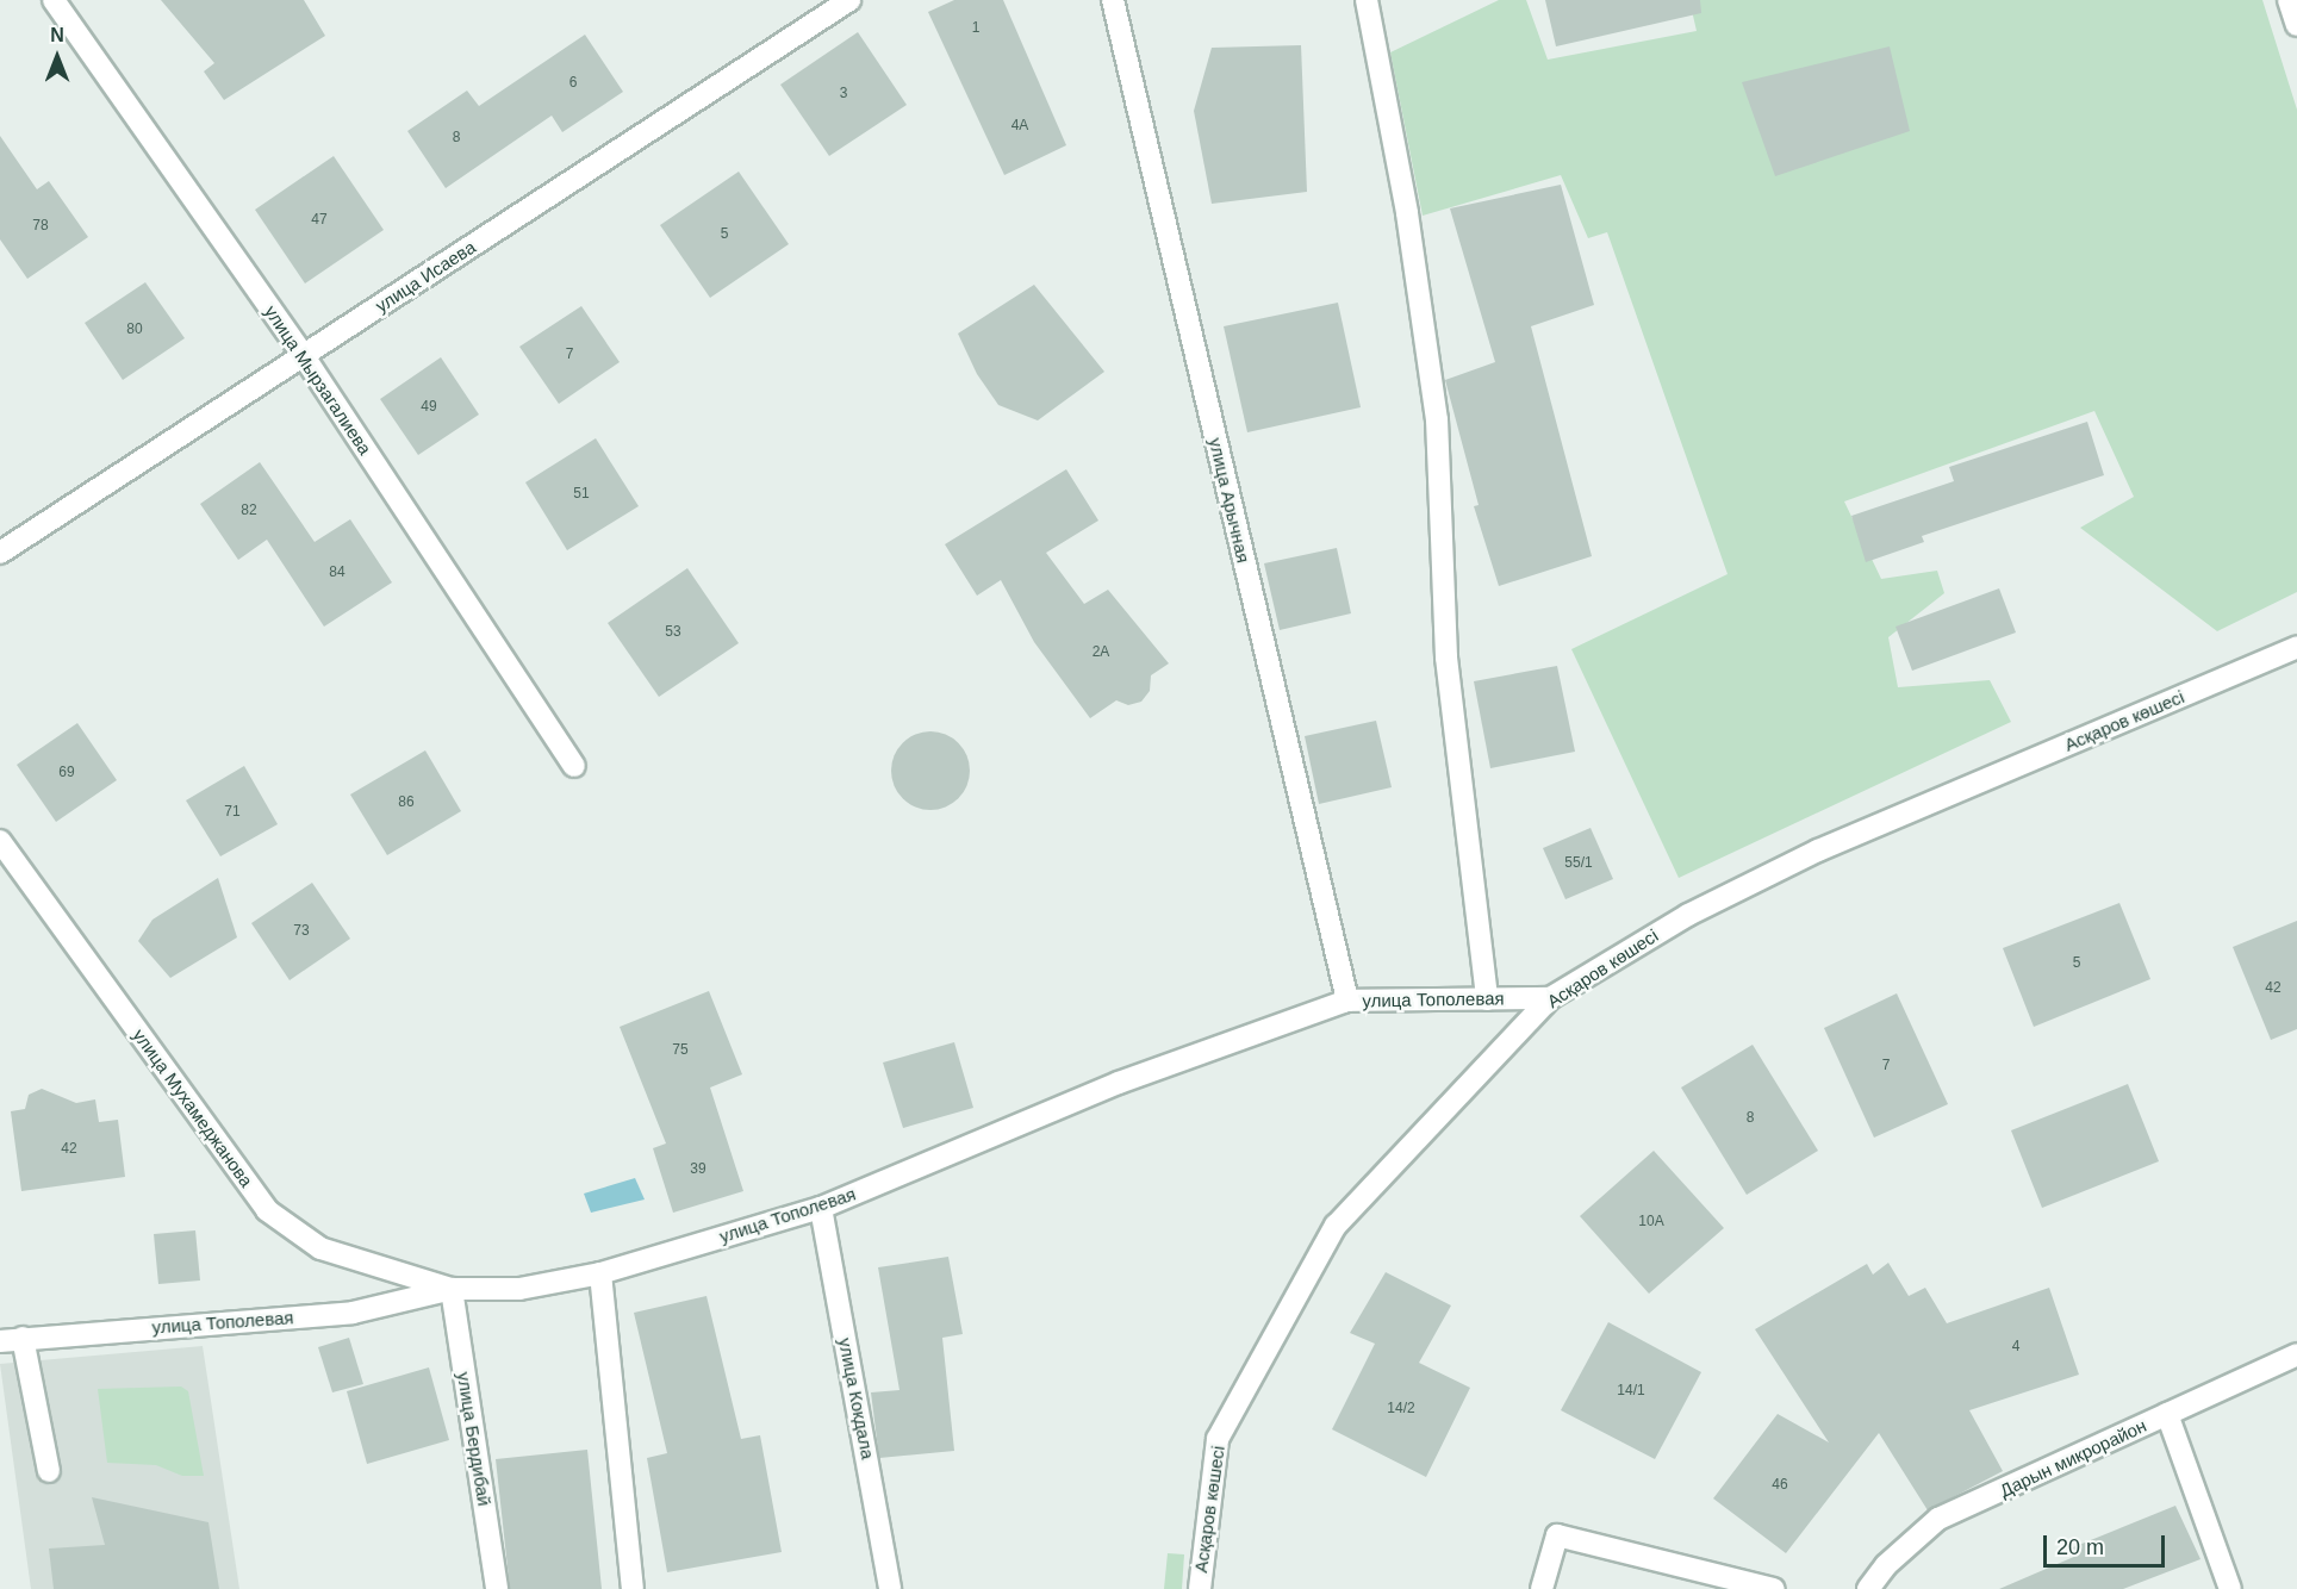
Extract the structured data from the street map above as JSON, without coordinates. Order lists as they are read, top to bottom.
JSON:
{
  "streets": {
    "street": [
      "улица Исаева",
      "улица Мырзагалиева",
      "улица Арычная",
      "Асқаров көшесі",
      "улица Тополевая",
      "улица Мухамеджанова",
      "улица Кокдала",
      "улица Бердибай",
      "Дарын микрорайон"
    ]
  },
  "crossings": [
    ["улица Исаева", "улица Мырзагалиева"],
    ["улица Арычная", "улица Тополевая"],
    ["Асқаров көшесі", "улица Тополевая"],
    ["улица Тополевая", "улица Мухамеджанова"],
    ["улица Тополевая", "улица Кокдала"],
    ["улица Тополевая", "улица Бердибай"],
    ["улица Мухамеджанова", "улица Бердибай"]
  ],
  "house_numbers": [
    "1",
    "6",
    "3",
    "4А",
    "8",
    "47",
    "78",
    "5",
    "80",
    "7",
    "49",
    "51",
    "82",
    "84",
    "53",
    "2А",
    "69",
    "86",
    "71",
    "55/1",
    "73",
    "5",
    "42",
    "75",
    "7",
    "8",
    "42",
    "39",
    "10А",
    "4",
    "14/1",
    "14/2",
    "46"
  ],
  "scale_bar": "20 m",
  "north": "top"
}
